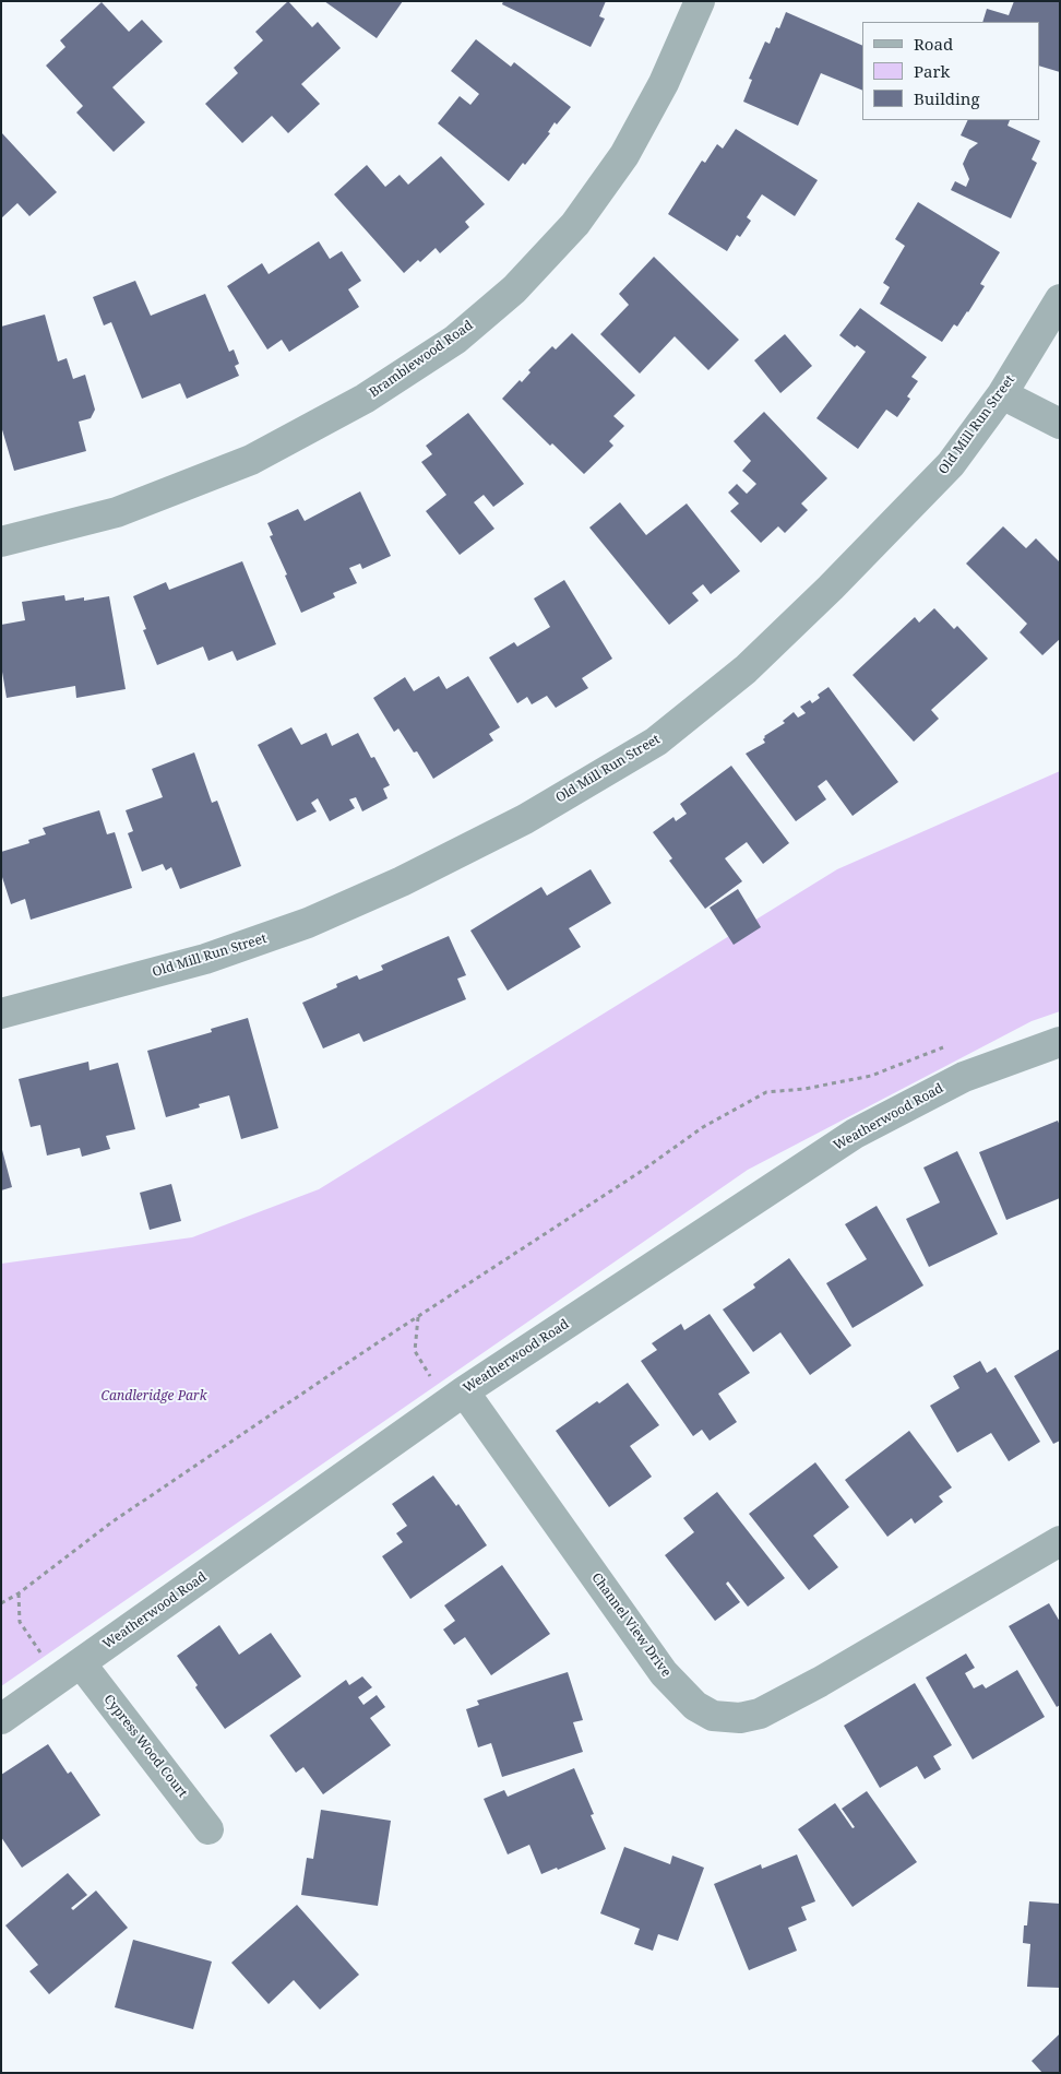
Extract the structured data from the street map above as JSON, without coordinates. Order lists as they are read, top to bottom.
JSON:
{
  "streets": {
    "street": [
      "Bramblewood Road",
      "Old Mill Run Street",
      "Weatherwood Road",
      "Channel View Drive",
      "Cypress Wood Court"
    ]
  },
  "crossings": [
    ["Weatherwood Road", "Channel View Drive"],
    ["Weatherwood Road", "Cypress Wood Court"]
  ],
  "parks": ["Candleridge Park"],
  "legend": ["Road", "Park", "Building"]
}
